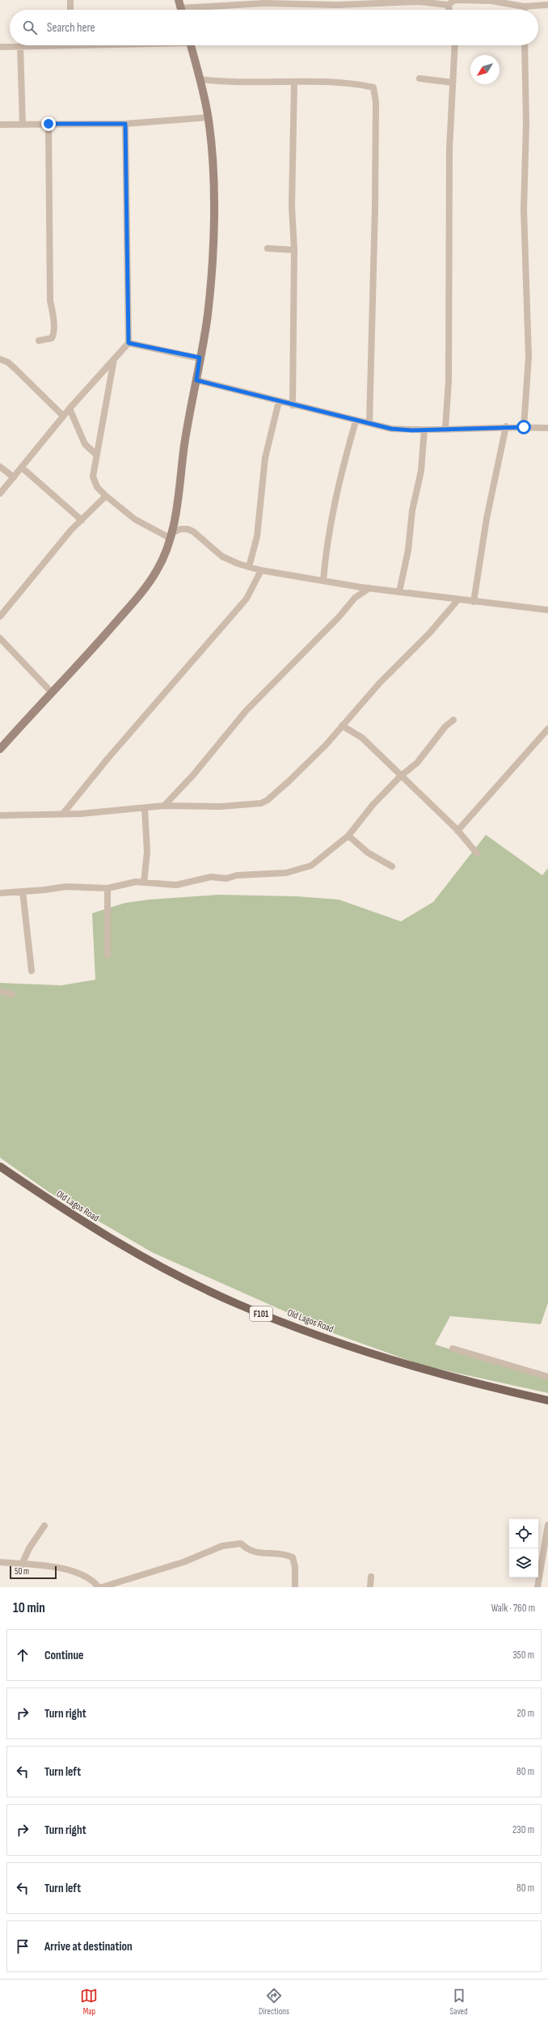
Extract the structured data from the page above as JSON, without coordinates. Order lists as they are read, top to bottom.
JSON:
{
  "streets": {
    "main road": ["Old Lagos Road", "F101"]
  },
  "scale_bar": "50 m",
  "north": "bottom left",
  "page": {
    "search": "Search here",
    "scale": "50 m",
    "heading": ["10 min", "Walk · 760 m"],
    "list": [
      ["Continue", "350 m"],
      ["Turn right", "20 m"],
      ["Turn left", "80 m"],
      ["Turn right", "230 m"],
      ["Turn left", "80 m"],
      "Arrive at destination"
    ],
    "nav": ["Map", "Directions", "Saved"]
  }
}
